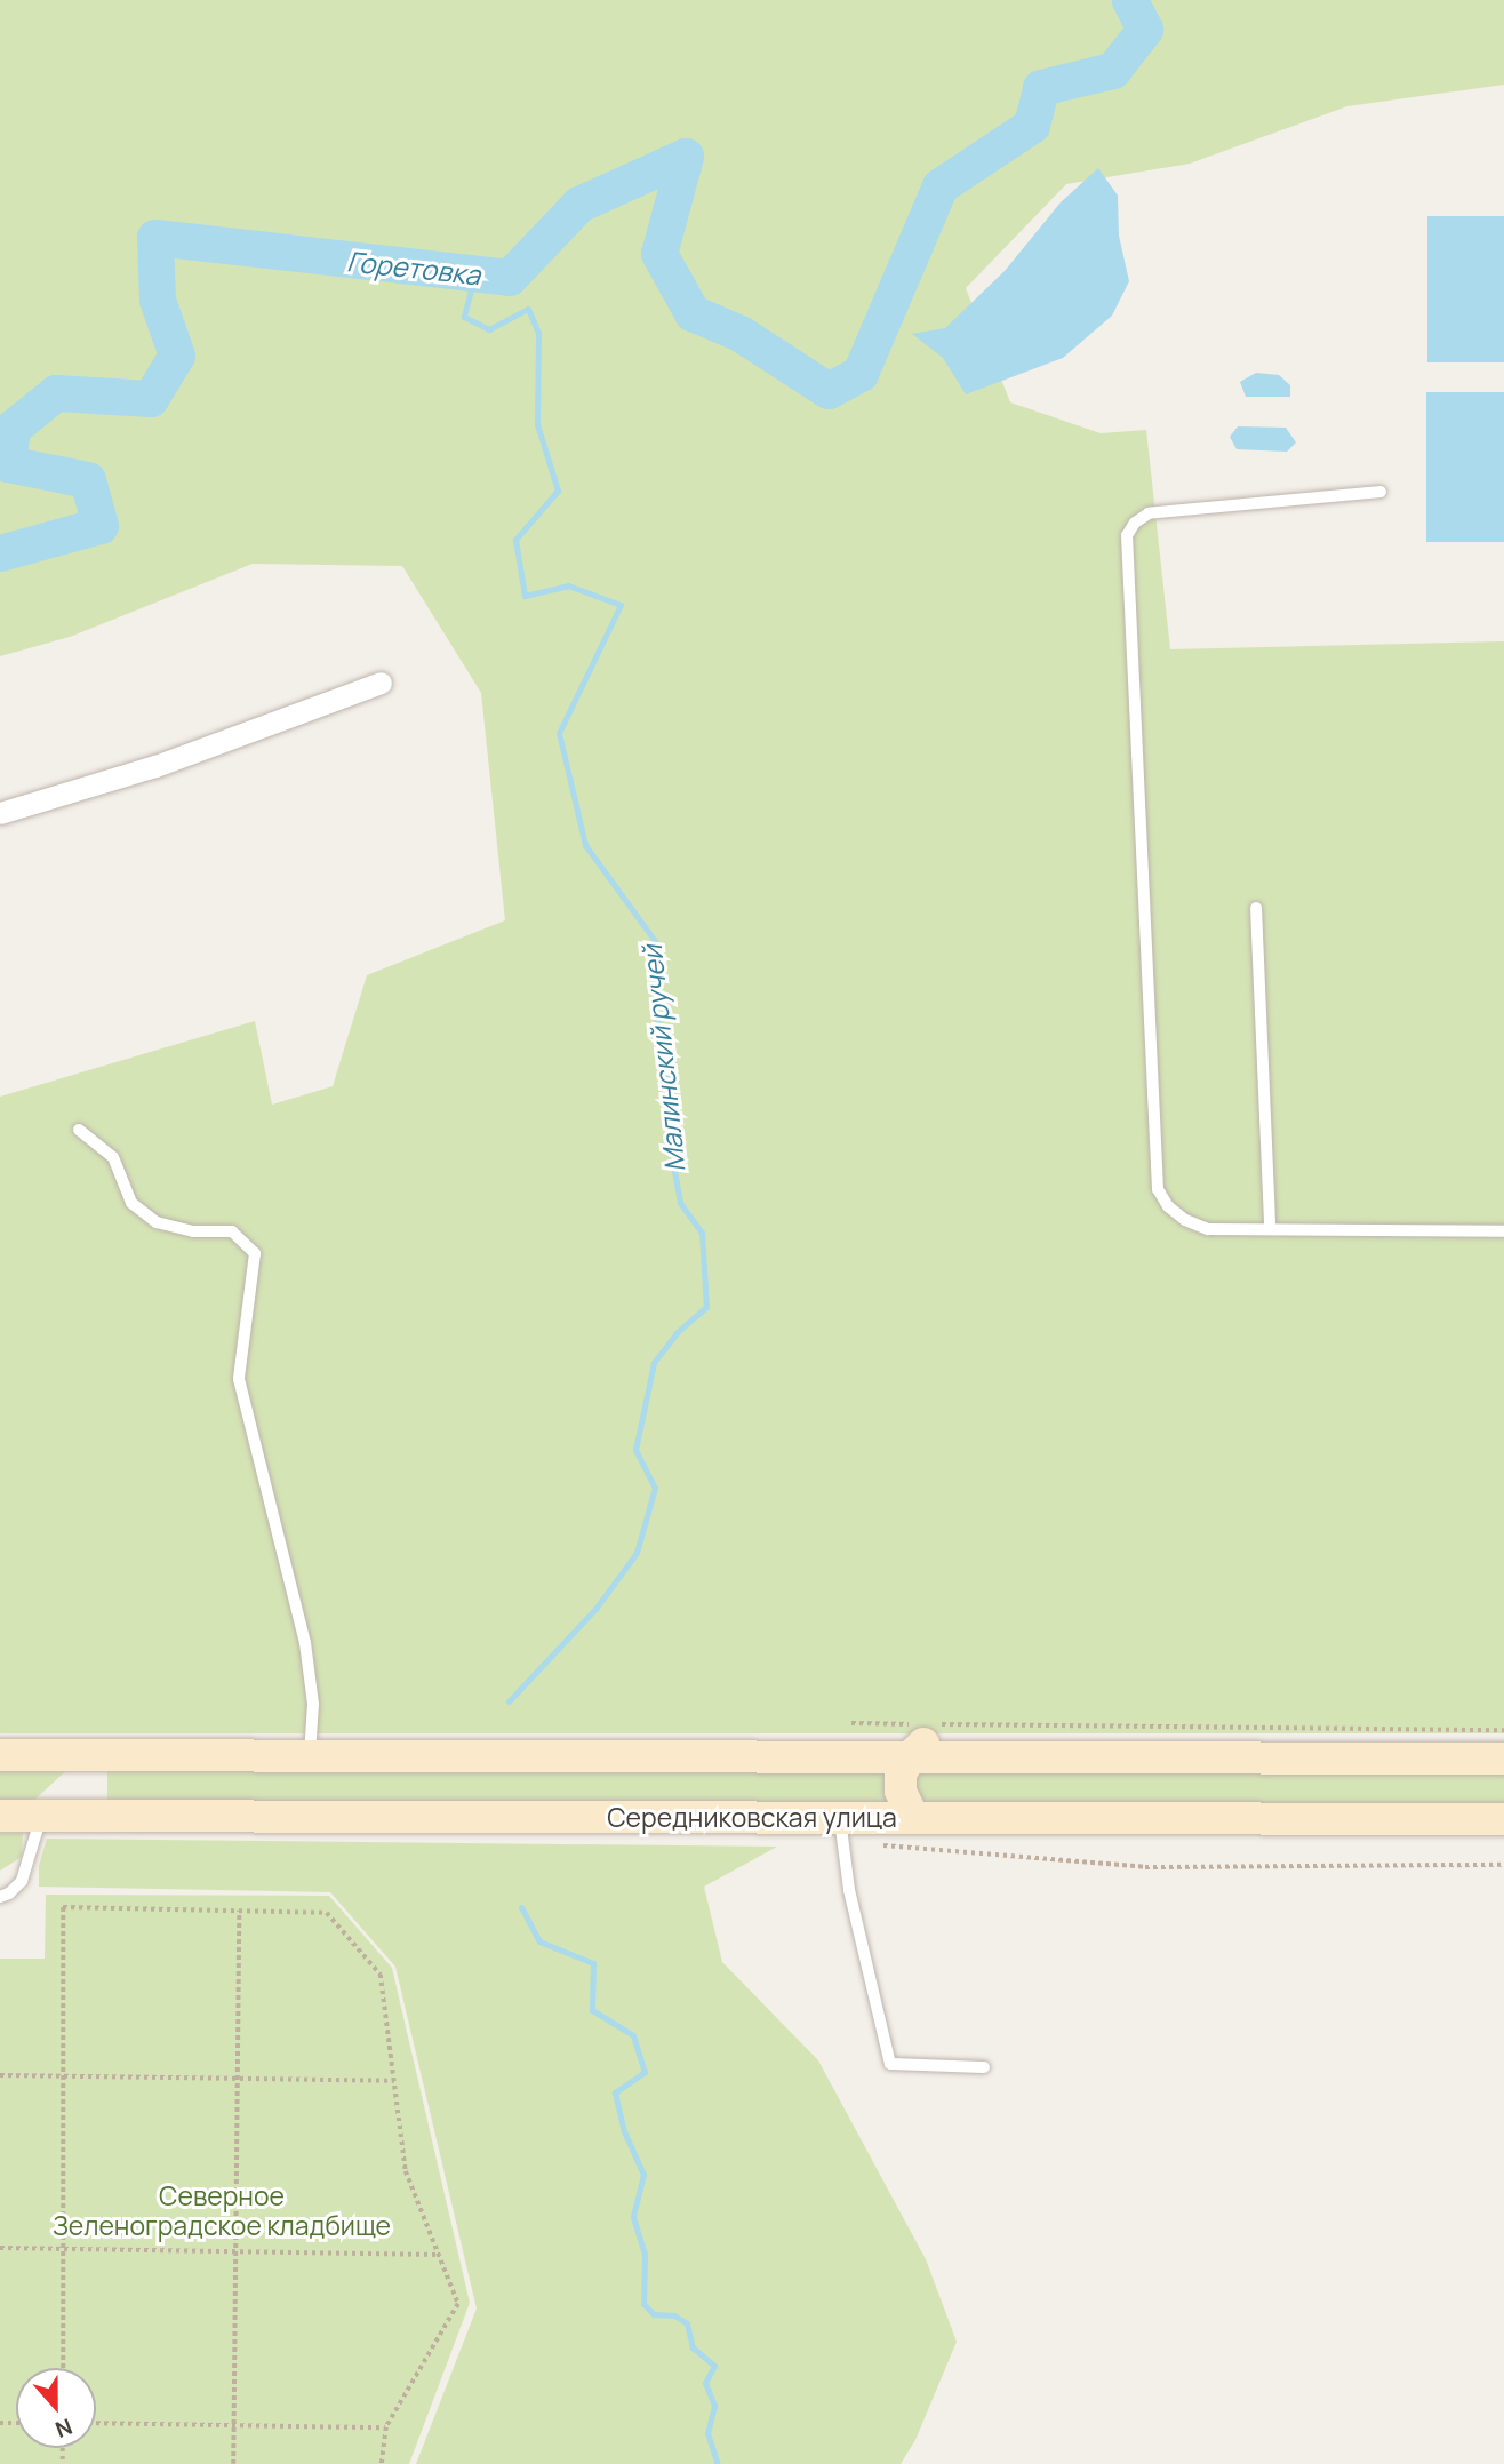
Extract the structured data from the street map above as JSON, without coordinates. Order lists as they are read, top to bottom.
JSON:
{
  "streets": {
    "street": ["Середниковская улица"]
  },
  "water": ["Горетовка", "Малинский ручей"],
  "parks": ["Северное Зеленоградское кладбище"],
  "north": "bottom"
}
